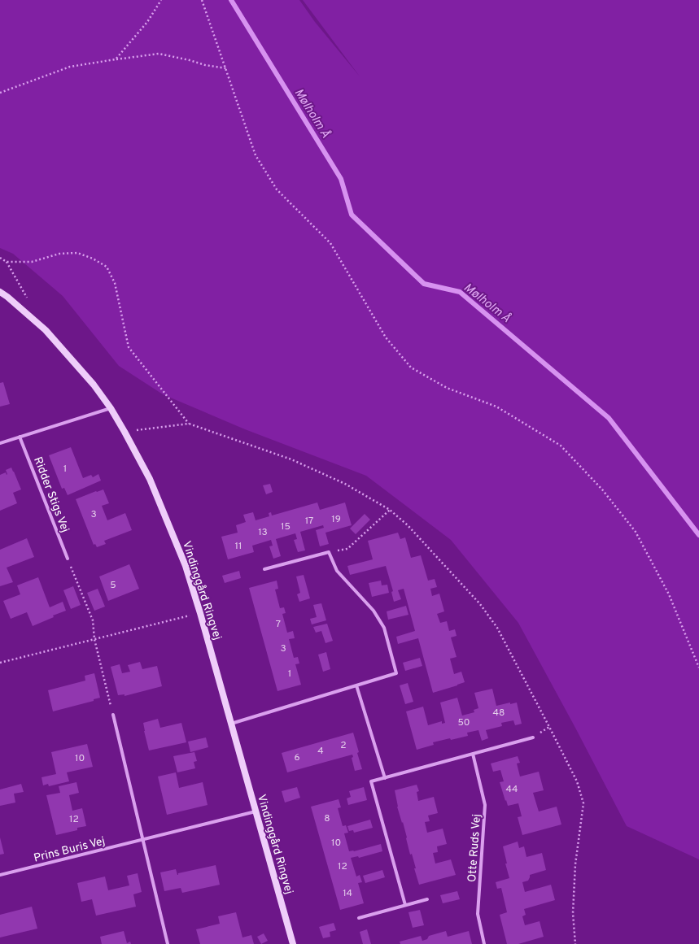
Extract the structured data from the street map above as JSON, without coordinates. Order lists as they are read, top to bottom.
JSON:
{
  "streets": {
    "street": [
      "Ridder Stigs Vej",
      "Vindinggård Ringvej",
      "Otte Ruds Vej",
      "Prins Buris Vej"
    ]
  },
  "crossings": [
    ["Vindinggård Ringvej", "Prins Buris Vej"]
  ],
  "water": ["Mølholm Å"],
  "house_numbers": [
    "1",
    "3",
    "19",
    "17",
    "15",
    "13",
    "11",
    "5",
    "7",
    "3",
    "1",
    "48",
    "50",
    "2",
    "4",
    "6",
    "10",
    "44",
    "8",
    "12",
    "10",
    "12",
    "14"
  ]
}
